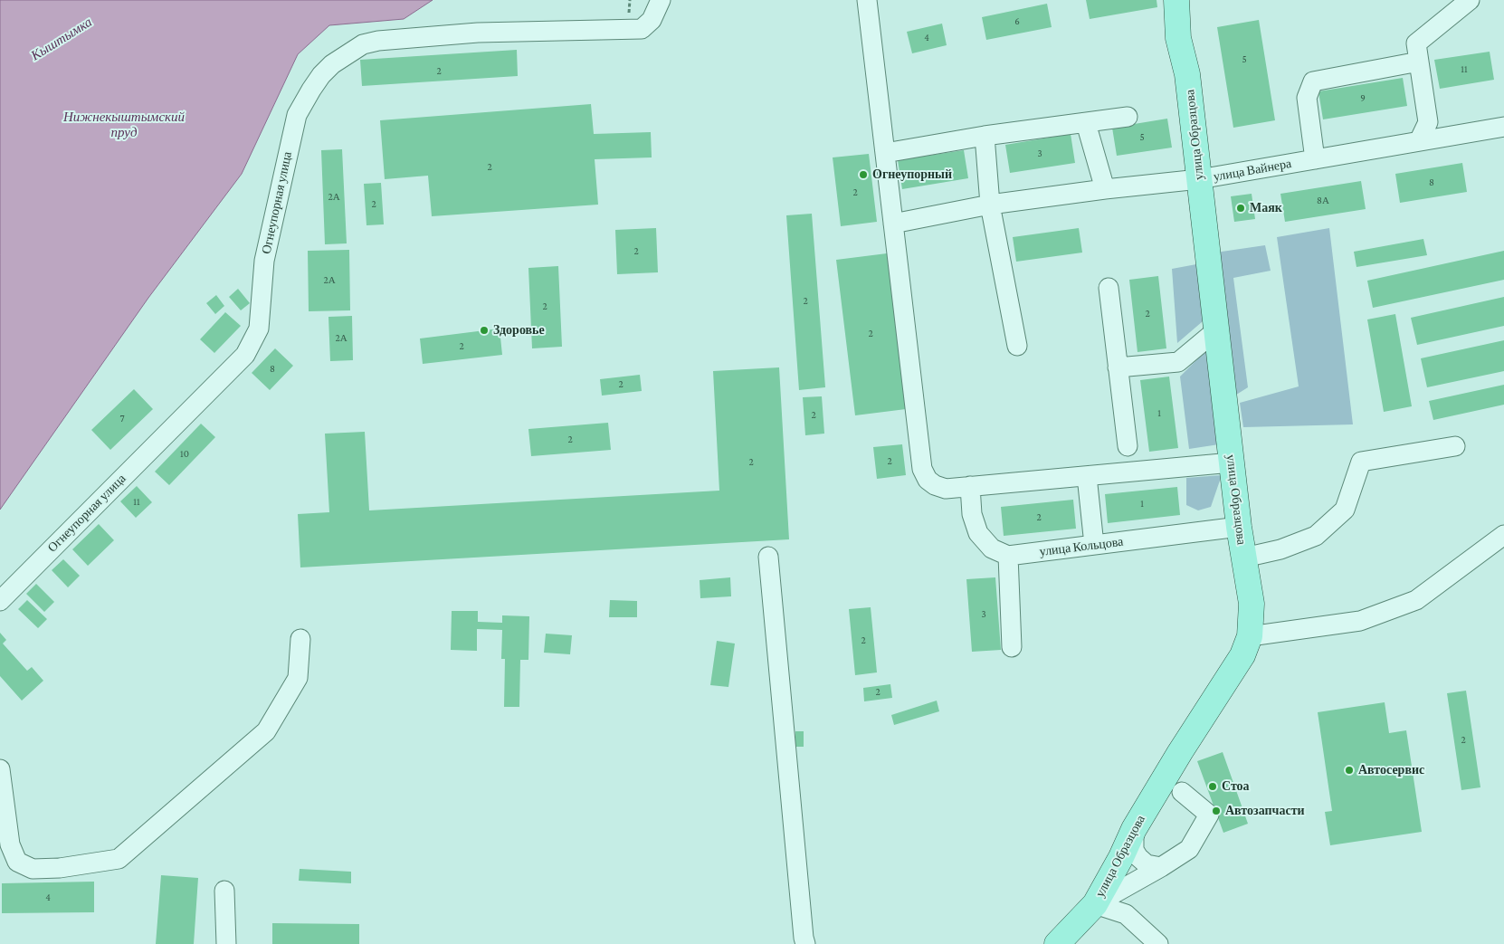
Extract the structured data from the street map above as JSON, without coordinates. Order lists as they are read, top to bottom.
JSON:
{
  "streets": {
    "main road": ["улица Образцова"],
    "street": ["улица Вайнера", "Огнеупорная улица", "улица Кольцова"]
  },
  "crossings": [
    ["улица Образцова", "улица Вайнера"],
    ["улица Образцова", "улица Кольцова"]
  ],
  "water": ["Кыштымка", "Нижнекыштымский пруд"],
  "places": [
    "Огнеупорный",
    "Маяк",
    "Здоровье",
    "Автосервис",
    "Стоа",
    "Автозапчасти"
  ],
  "house_numbers": [
    "6",
    "4",
    "5",
    "11",
    "2",
    "9",
    "5",
    "3",
    "2",
    "8",
    "2",
    "2А",
    "8А",
    "2",
    "2",
    "2А",
    "2",
    "2",
    "2",
    "2",
    "2А",
    "2",
    "8",
    "2",
    "1",
    "2",
    "7",
    "2",
    "10",
    "2",
    "2",
    "11",
    "1",
    "2",
    "3",
    "2",
    "2",
    "2",
    "4"
  ]
}
